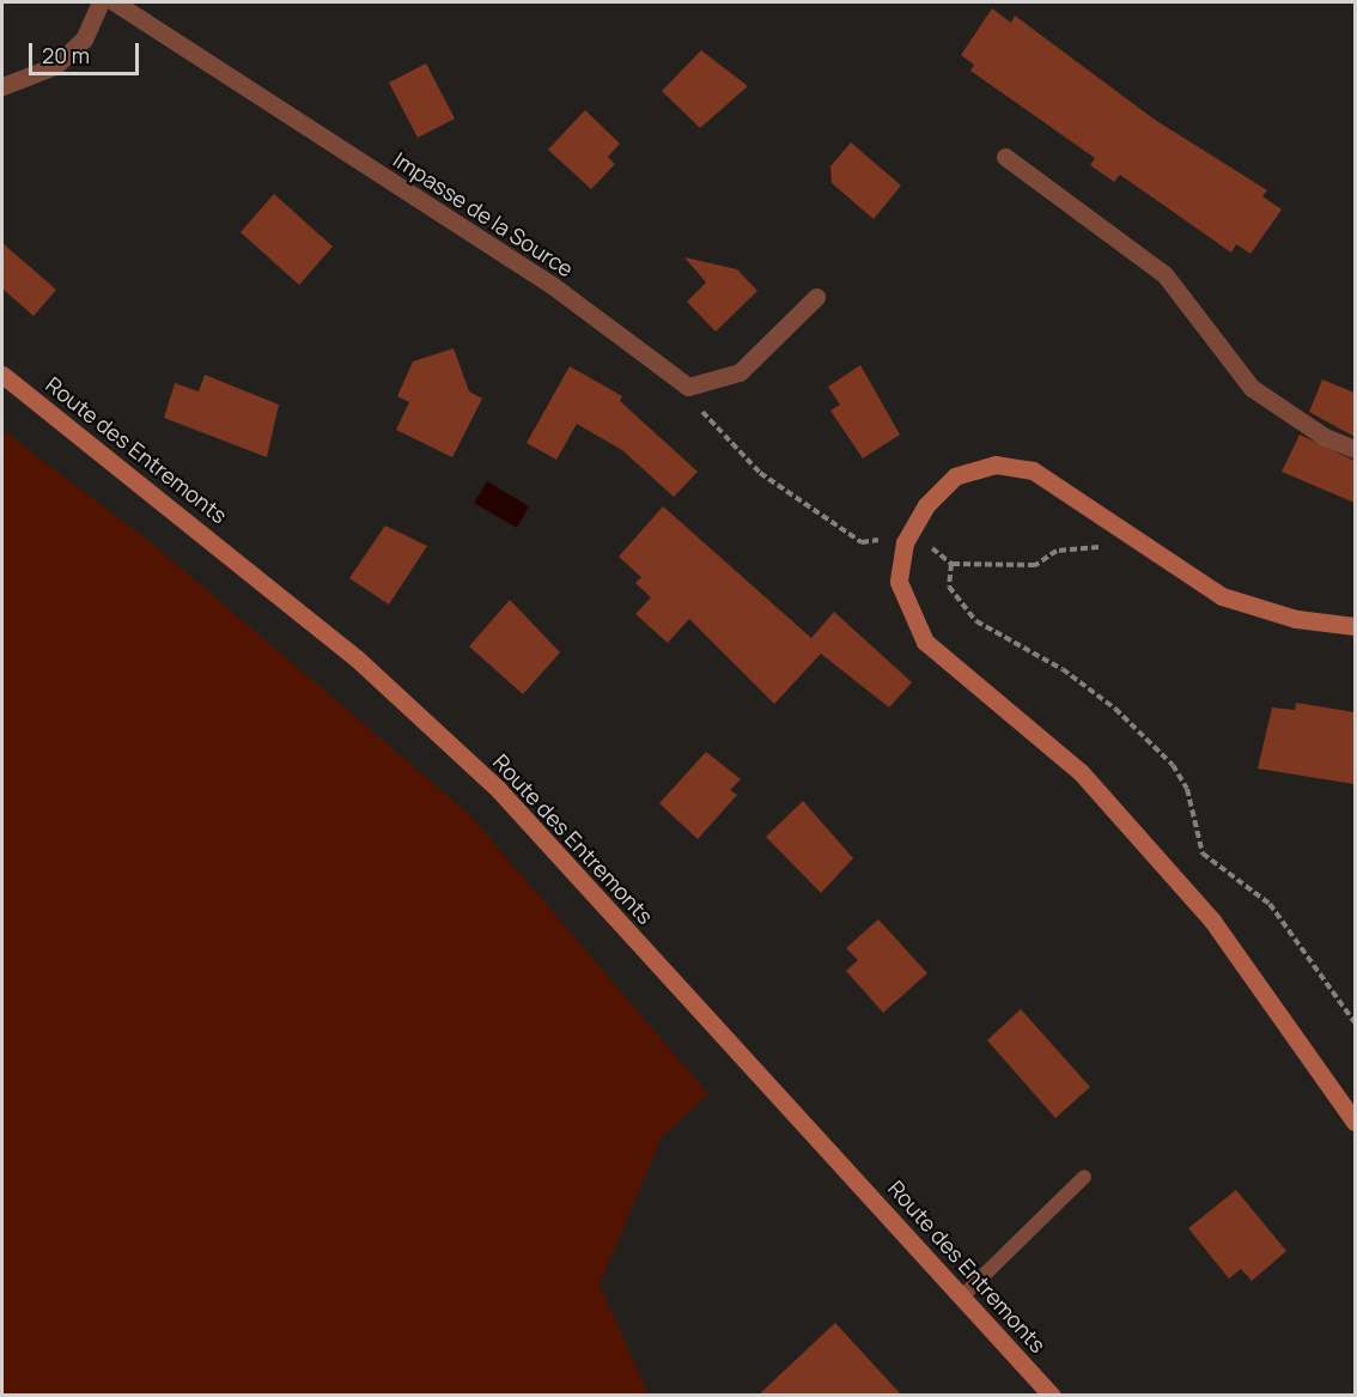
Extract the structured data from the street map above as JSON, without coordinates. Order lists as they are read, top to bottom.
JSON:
{
  "streets": {
    "main road": ["Route des Entremonts"],
    "street": ["Impasse de la Source"]
  },
  "scale_bar": "20 m"
}
